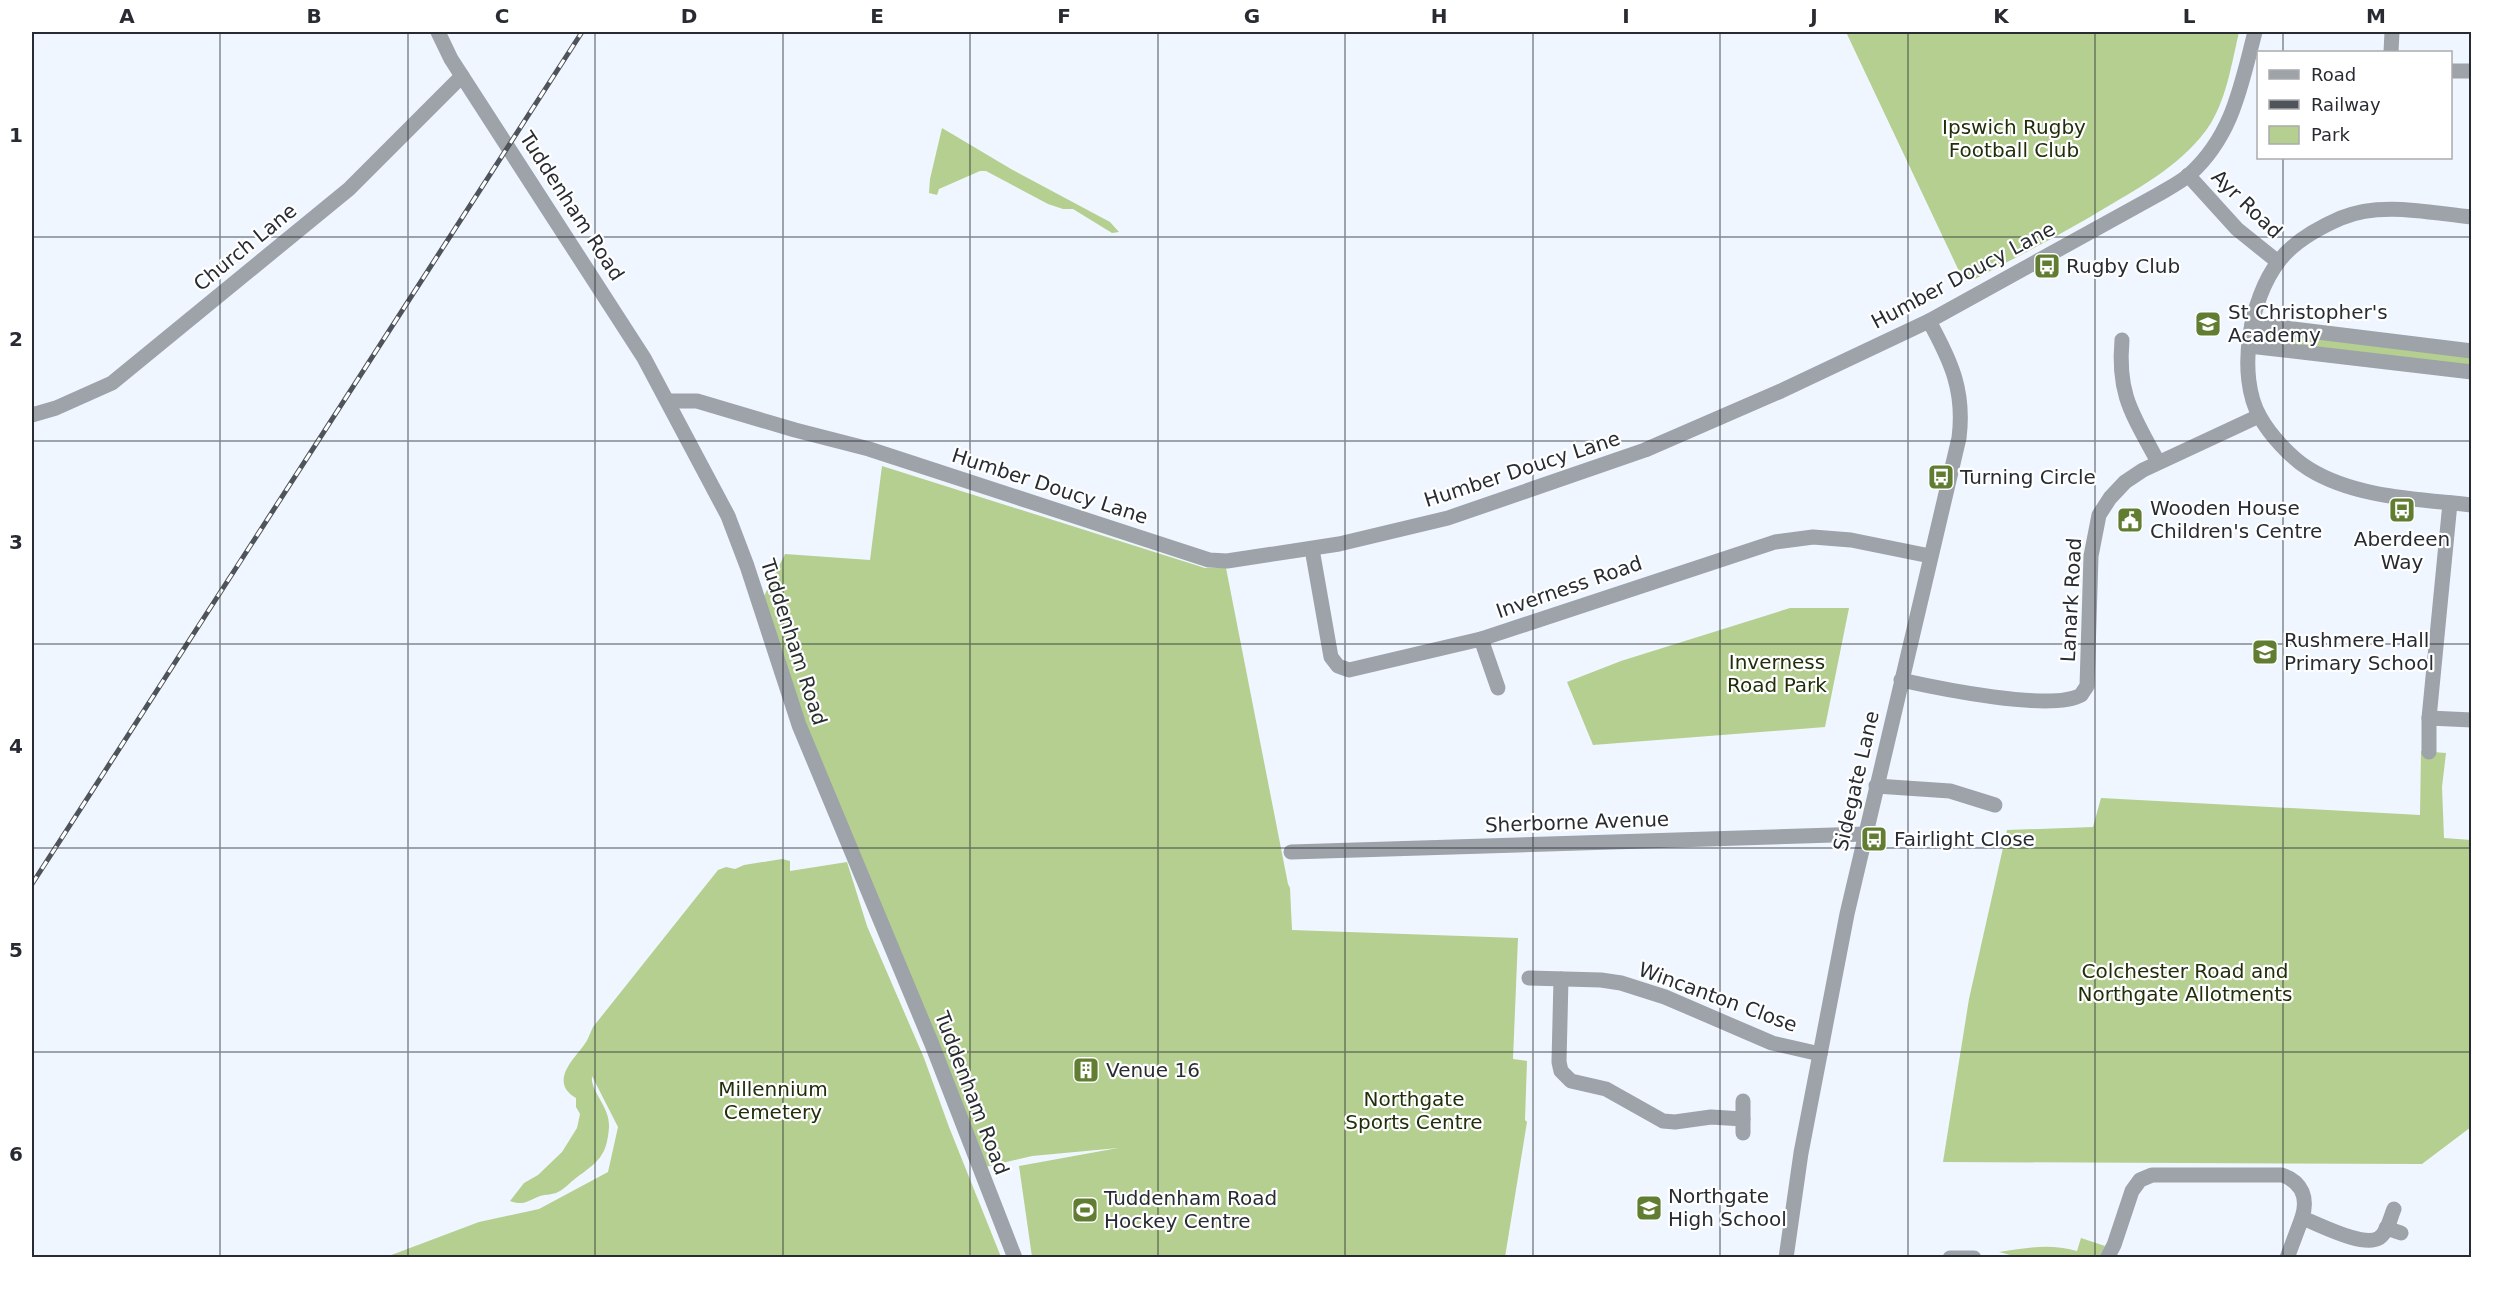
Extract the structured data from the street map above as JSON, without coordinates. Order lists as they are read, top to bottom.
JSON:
{
  "streets": {
    "street": [
      "Ayr Road",
      "Tuddenham Road",
      "Church Lane",
      "Humber Doucy Lane",
      "Inverness Road",
      "Lanark Road",
      "Sidegate Lane",
      "Sherborne Avenue",
      "Wincanton Close"
    ]
  },
  "crossings": [
    ["Ayr Road", "Humber Doucy Lane"],
    ["Tuddenham Road", "Church Lane"],
    ["Tuddenham Road", "Humber Doucy Lane"],
    ["Humber Doucy Lane", "Inverness Road"],
    ["Humber Doucy Lane", "Sidegate Lane"],
    ["Inverness Road", "Sidegate Lane"],
    ["Lanark Road", "Sidegate Lane"],
    ["Sidegate Lane", "Sherborne Avenue"],
    ["Sidegate Lane", "Wincanton Close"]
  ],
  "parks": [
    "Ipswich Rugby Football Club",
    "Inverness Road Park",
    "Colchester Road and Northgate Allotments",
    "Millennium Cemetery",
    "Northgate Sports Centre"
  ],
  "places": {
    "bus stop": [
      "Rugby Club",
      "Turning Circle",
      "Aberdeen Way",
      "Fairlight Close"
    ],
    "school or university": ["St Christopher's Academy", "Rushmere Hall Primary School", "Northgate High School"],
    "public building": ["Wooden House Children's Centre"],
    "building": ["Venue 16"],
    "sports": ["Tuddenham Road Hockey Centre"]
  },
  "legend": ["Road", "Railway", "Park"],
  "grid": {
    "columns": [
      "A",
      "B",
      "C",
      "D",
      "E",
      "F",
      "G",
      "H",
      "I",
      "J",
      "K",
      "L",
      "M"
    ],
    "rows": [
      "1",
      "2",
      "3",
      "4",
      "5",
      "6"
    ]
  }
}
